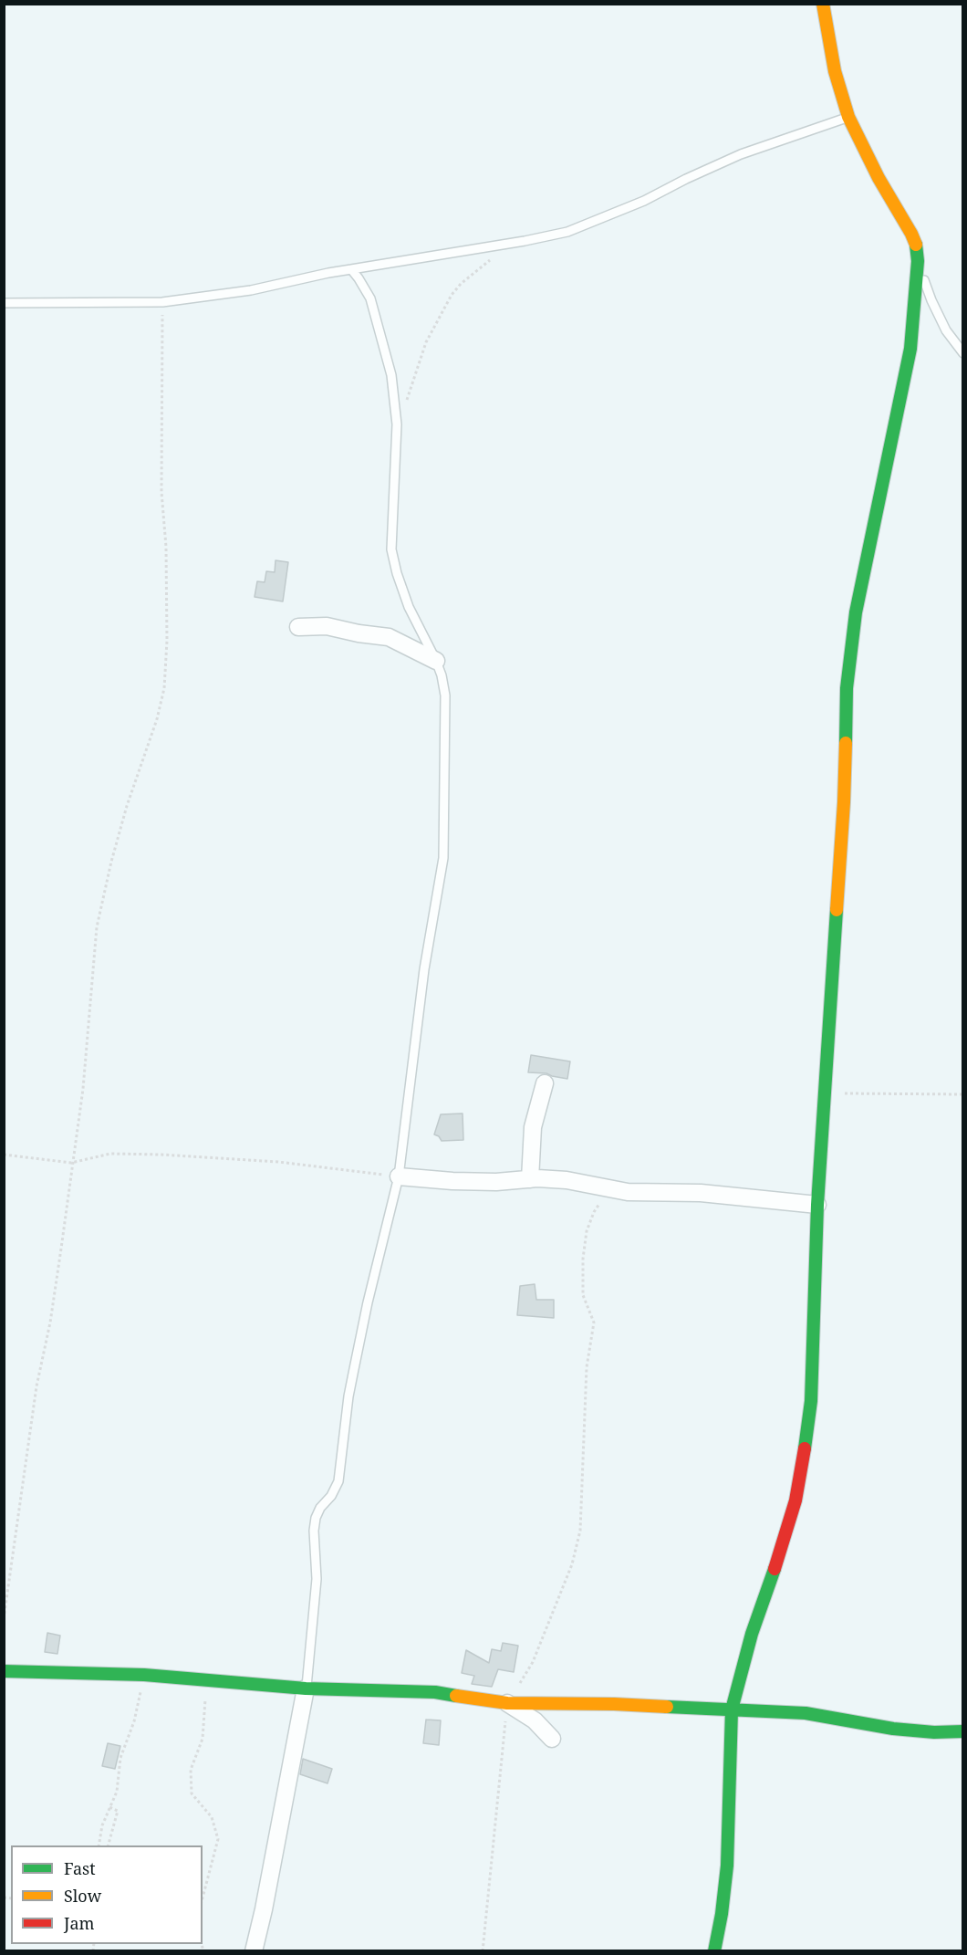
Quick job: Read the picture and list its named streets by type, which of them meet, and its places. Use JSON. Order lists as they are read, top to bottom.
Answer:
{
  "legend": ["Fast", "Slow", "Jam"]
}
